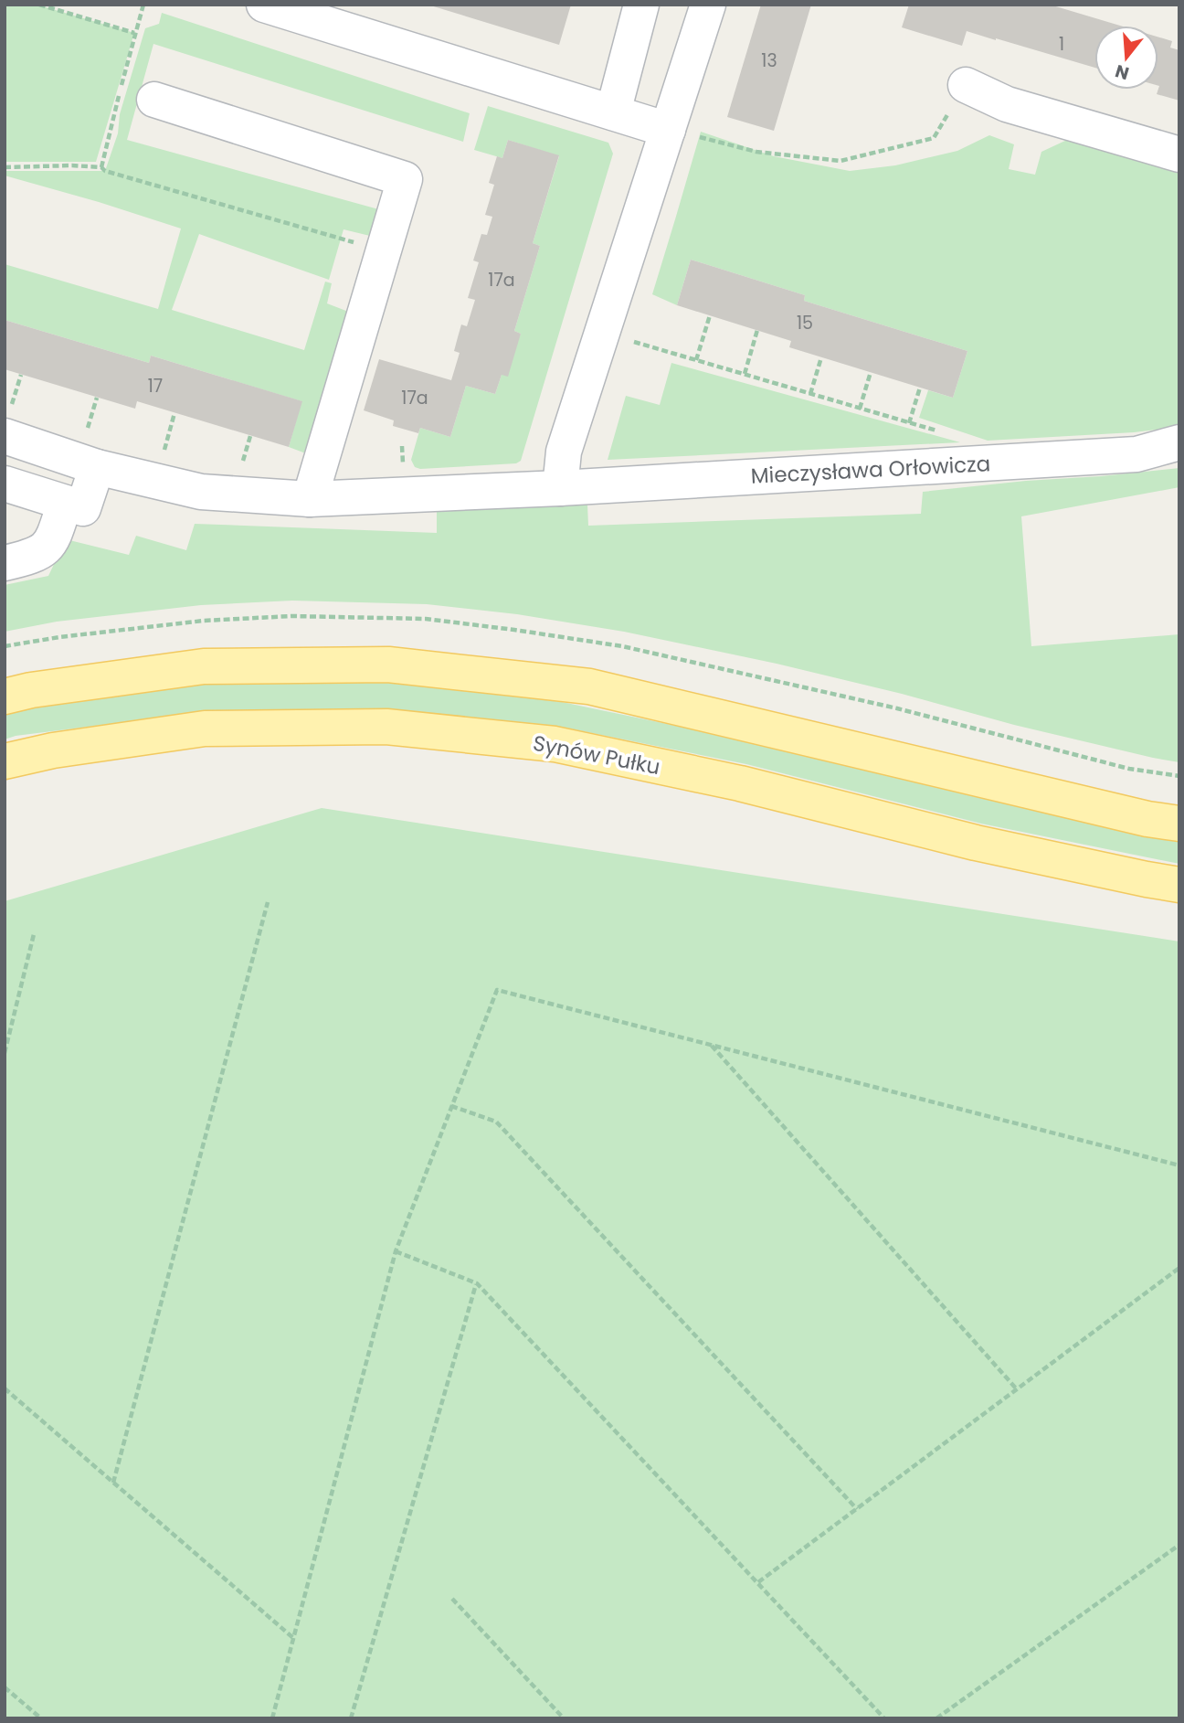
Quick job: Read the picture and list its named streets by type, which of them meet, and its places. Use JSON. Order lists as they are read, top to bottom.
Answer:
{
  "streets": {
    "main road": ["Synów Pułku"],
    "lane": ["Mieczysława Orłowicza"]
  },
  "house_numbers": [
    "1",
    "13",
    "17a",
    "15",
    "17",
    "17a"
  ],
  "north": "bottom"
}
